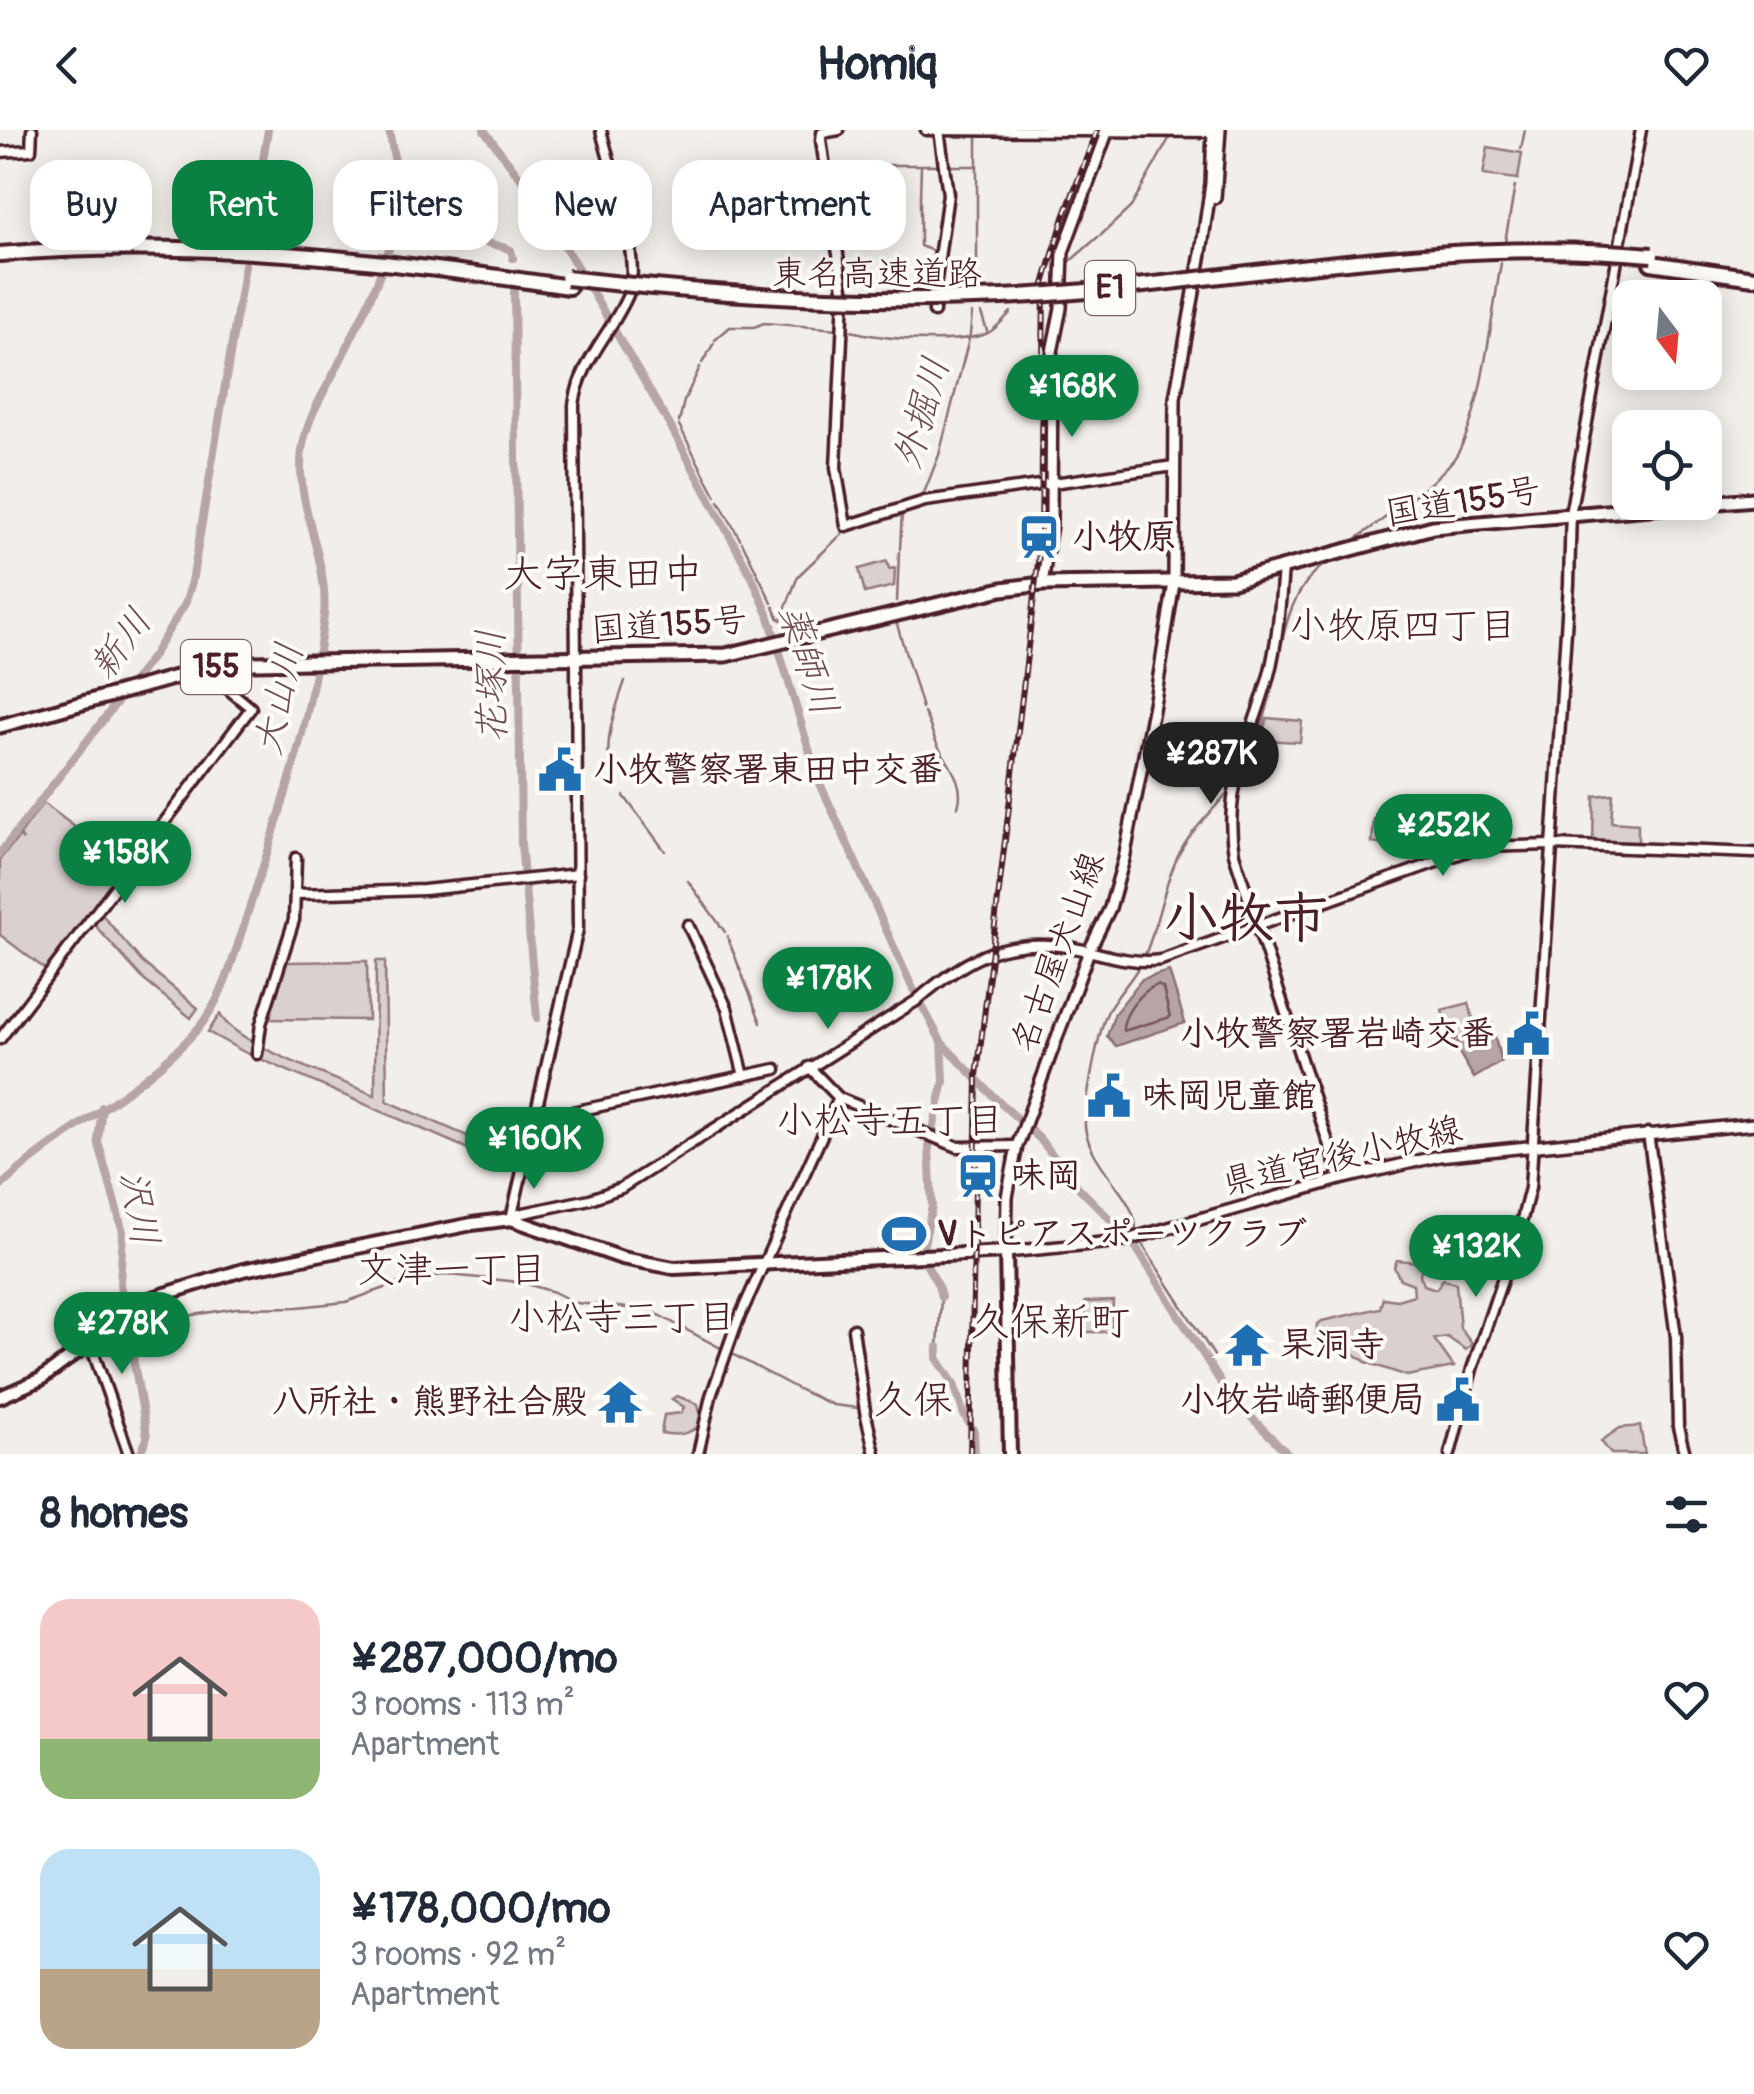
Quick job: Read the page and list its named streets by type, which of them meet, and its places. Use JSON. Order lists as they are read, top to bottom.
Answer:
{
  "streets": {
    "highway": [
      "東名高速道路",
      "E1",
      "国道155号",
      "155"
    ],
    "main road": ["名古屋犬山線", "県道宮後小牧線"]
  },
  "crossings": [
    ["国道155号", "名古屋犬山線"],
    ["名古屋犬山線", "県道宮後小牧線"]
  ],
  "districts": [
    "大字東田中",
    "小牧原四丁目",
    "小牧市",
    "小松寺五丁目",
    "文津一丁目",
    "小松寺三丁目",
    "久保新町",
    "久保"
  ],
  "water": [
    "外掘川",
    "新川",
    "薬師川",
    "花塚川",
    "大山川",
    "沢川"
  ],
  "places": {
    "station": ["小牧原", "味岡"],
    "public building": [
      "小牧警察署東田中交番",
      "小牧警察署岩崎交番",
      "味岡児童館",
      "小牧岩崎郵便局"
    ],
    "sports": ["Vトピアスポーツクラブ"],
    "temple": ["杲洞寺", "八所社・熊野社合殿"]
  },
  "north": "bottom",
  "page": {
    "header": "Homiq",
    "chip": [
      "Buy",
      "Rent",
      "Filters",
      "New",
      "Apartment"
    ],
    "price": [
      "¥168K",
      "¥287K",
      "¥252K",
      "¥158K",
      "¥178K",
      "¥160K",
      "¥132K",
      "¥278K"
    ],
    "heading": "8 homes",
    "list": [
      {
        "name": "¥287,000/mo",
        "note": "3 rooms · 113 m² · Apartment"
      },
      {
        "name": "¥178,000/mo",
        "note": "3 rooms · 92 m² · Apartment"
      }
    ]
  }
}
